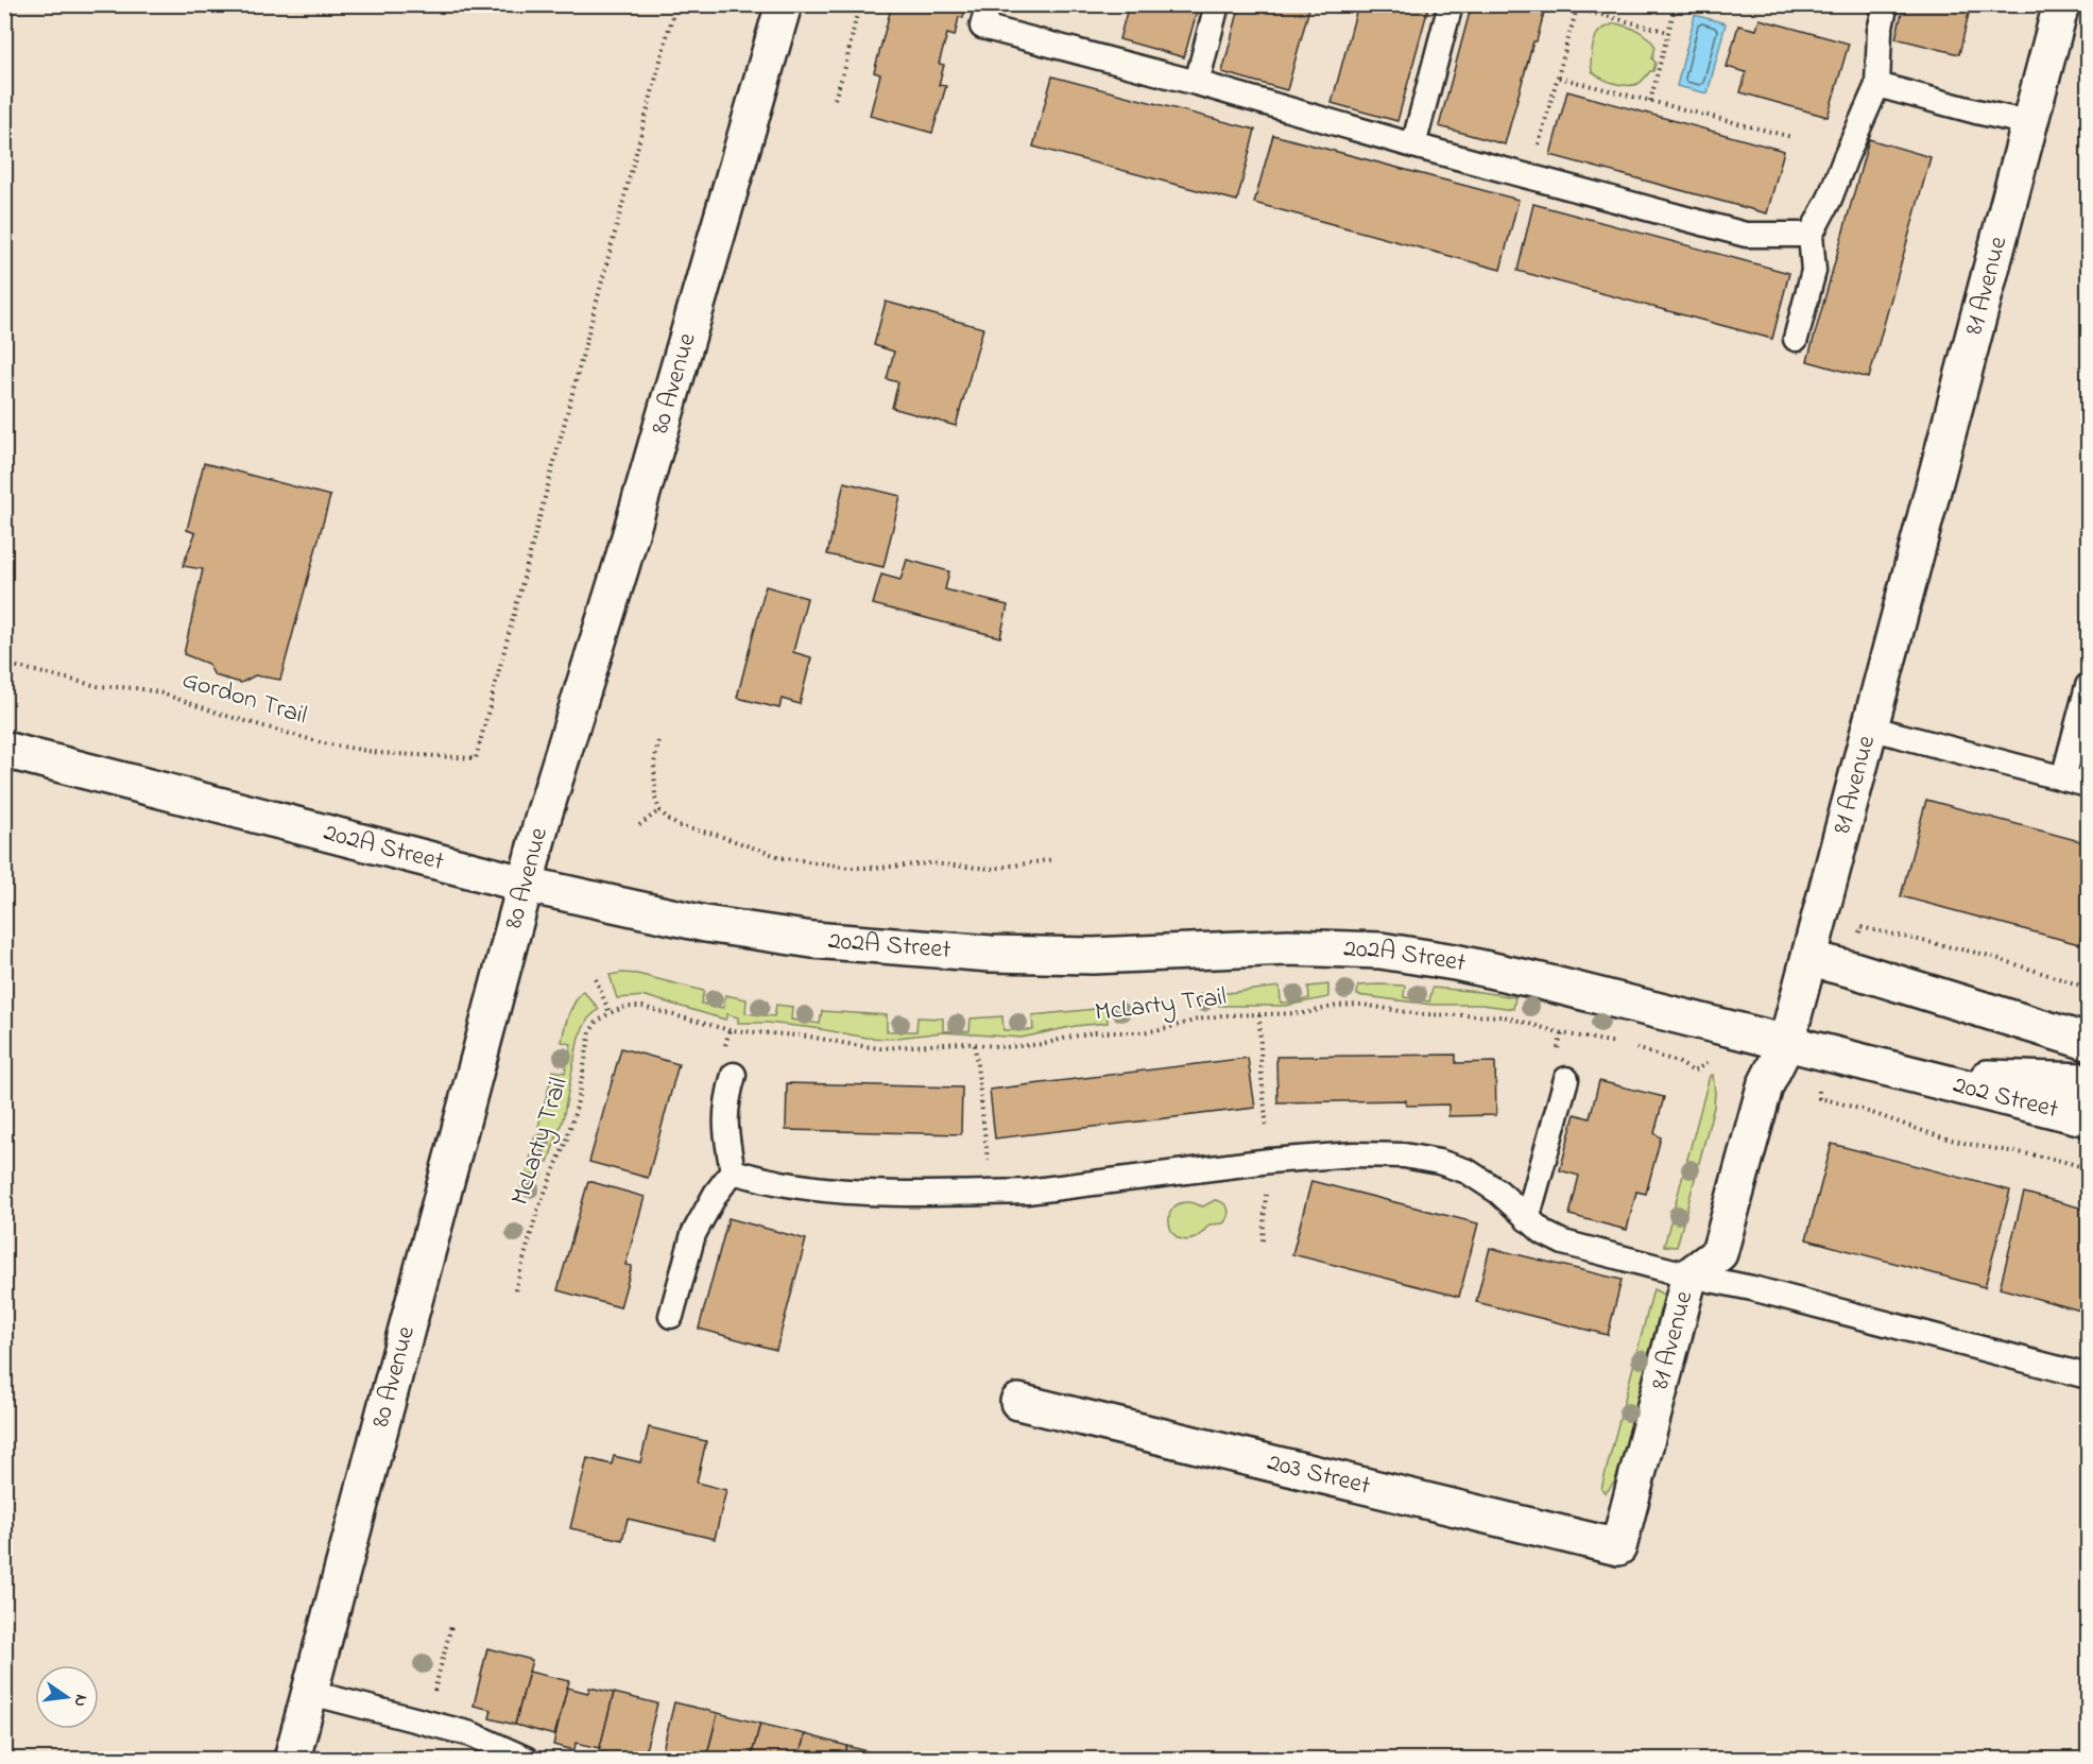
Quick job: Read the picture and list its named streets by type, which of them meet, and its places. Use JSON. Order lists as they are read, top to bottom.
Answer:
{
  "streets": {
    "main road": [
      "81 Avenue",
      "80 Avenue",
      "202A Street",
      "202 Street",
      "203 Street"
    ],
    "path": ["Gordon Trail", "McLarty Trail"]
  },
  "crossings": [
    ["81 Avenue", "202A Street"],
    ["81 Avenue", "202 Street"],
    ["81 Avenue", "203 Street"],
    ["80 Avenue", "202A Street"],
    ["202A Street", "202 Street"]
  ],
  "north": "right"
}
